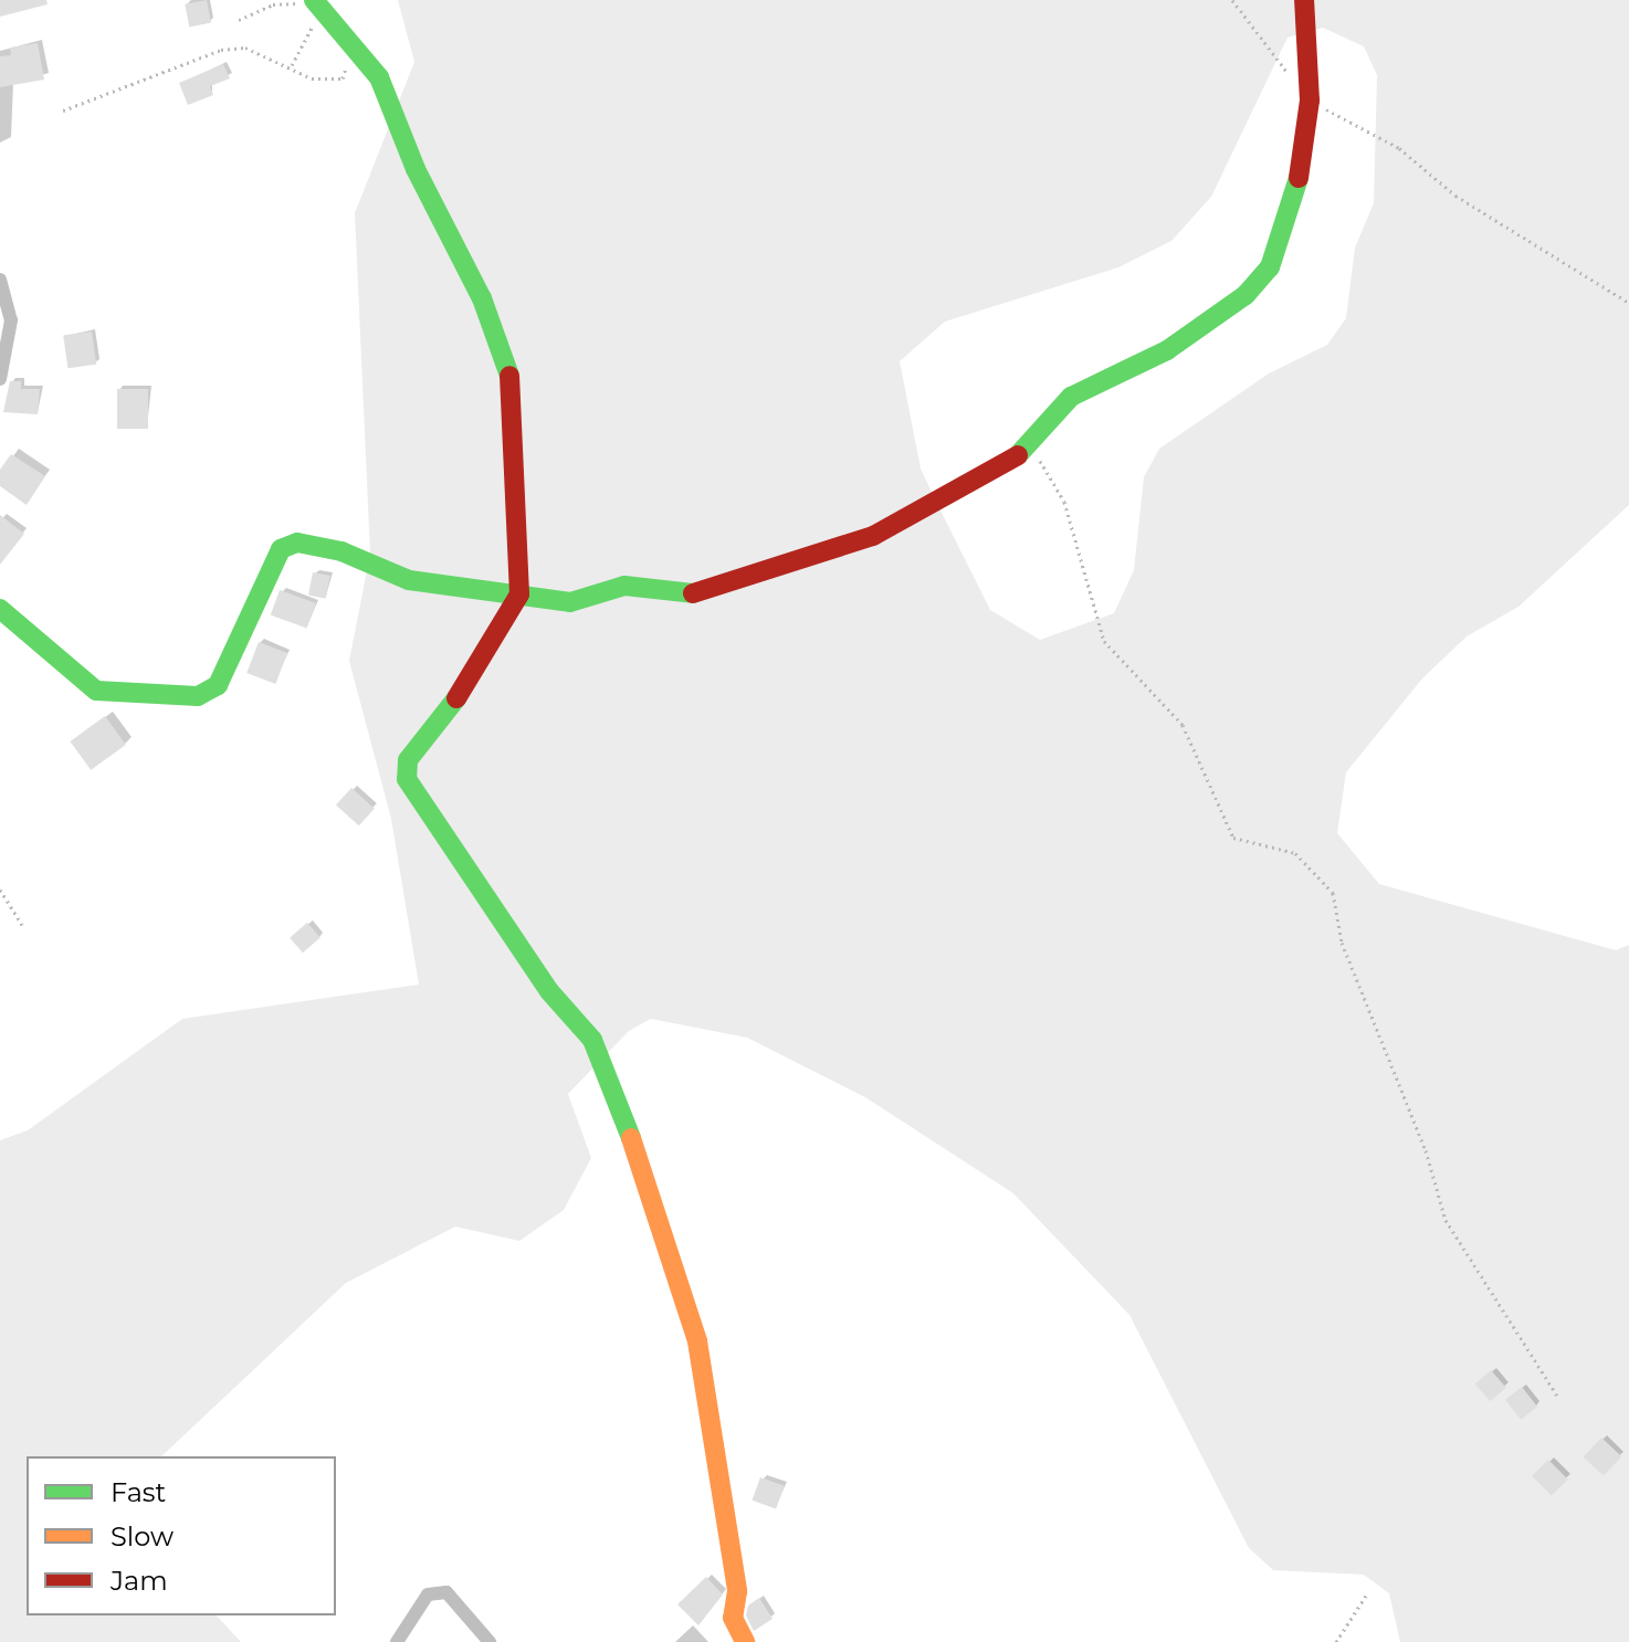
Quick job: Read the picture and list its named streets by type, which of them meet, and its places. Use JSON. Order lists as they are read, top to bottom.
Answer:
{
  "legend": ["Fast", "Slow", "Jam"]
}
